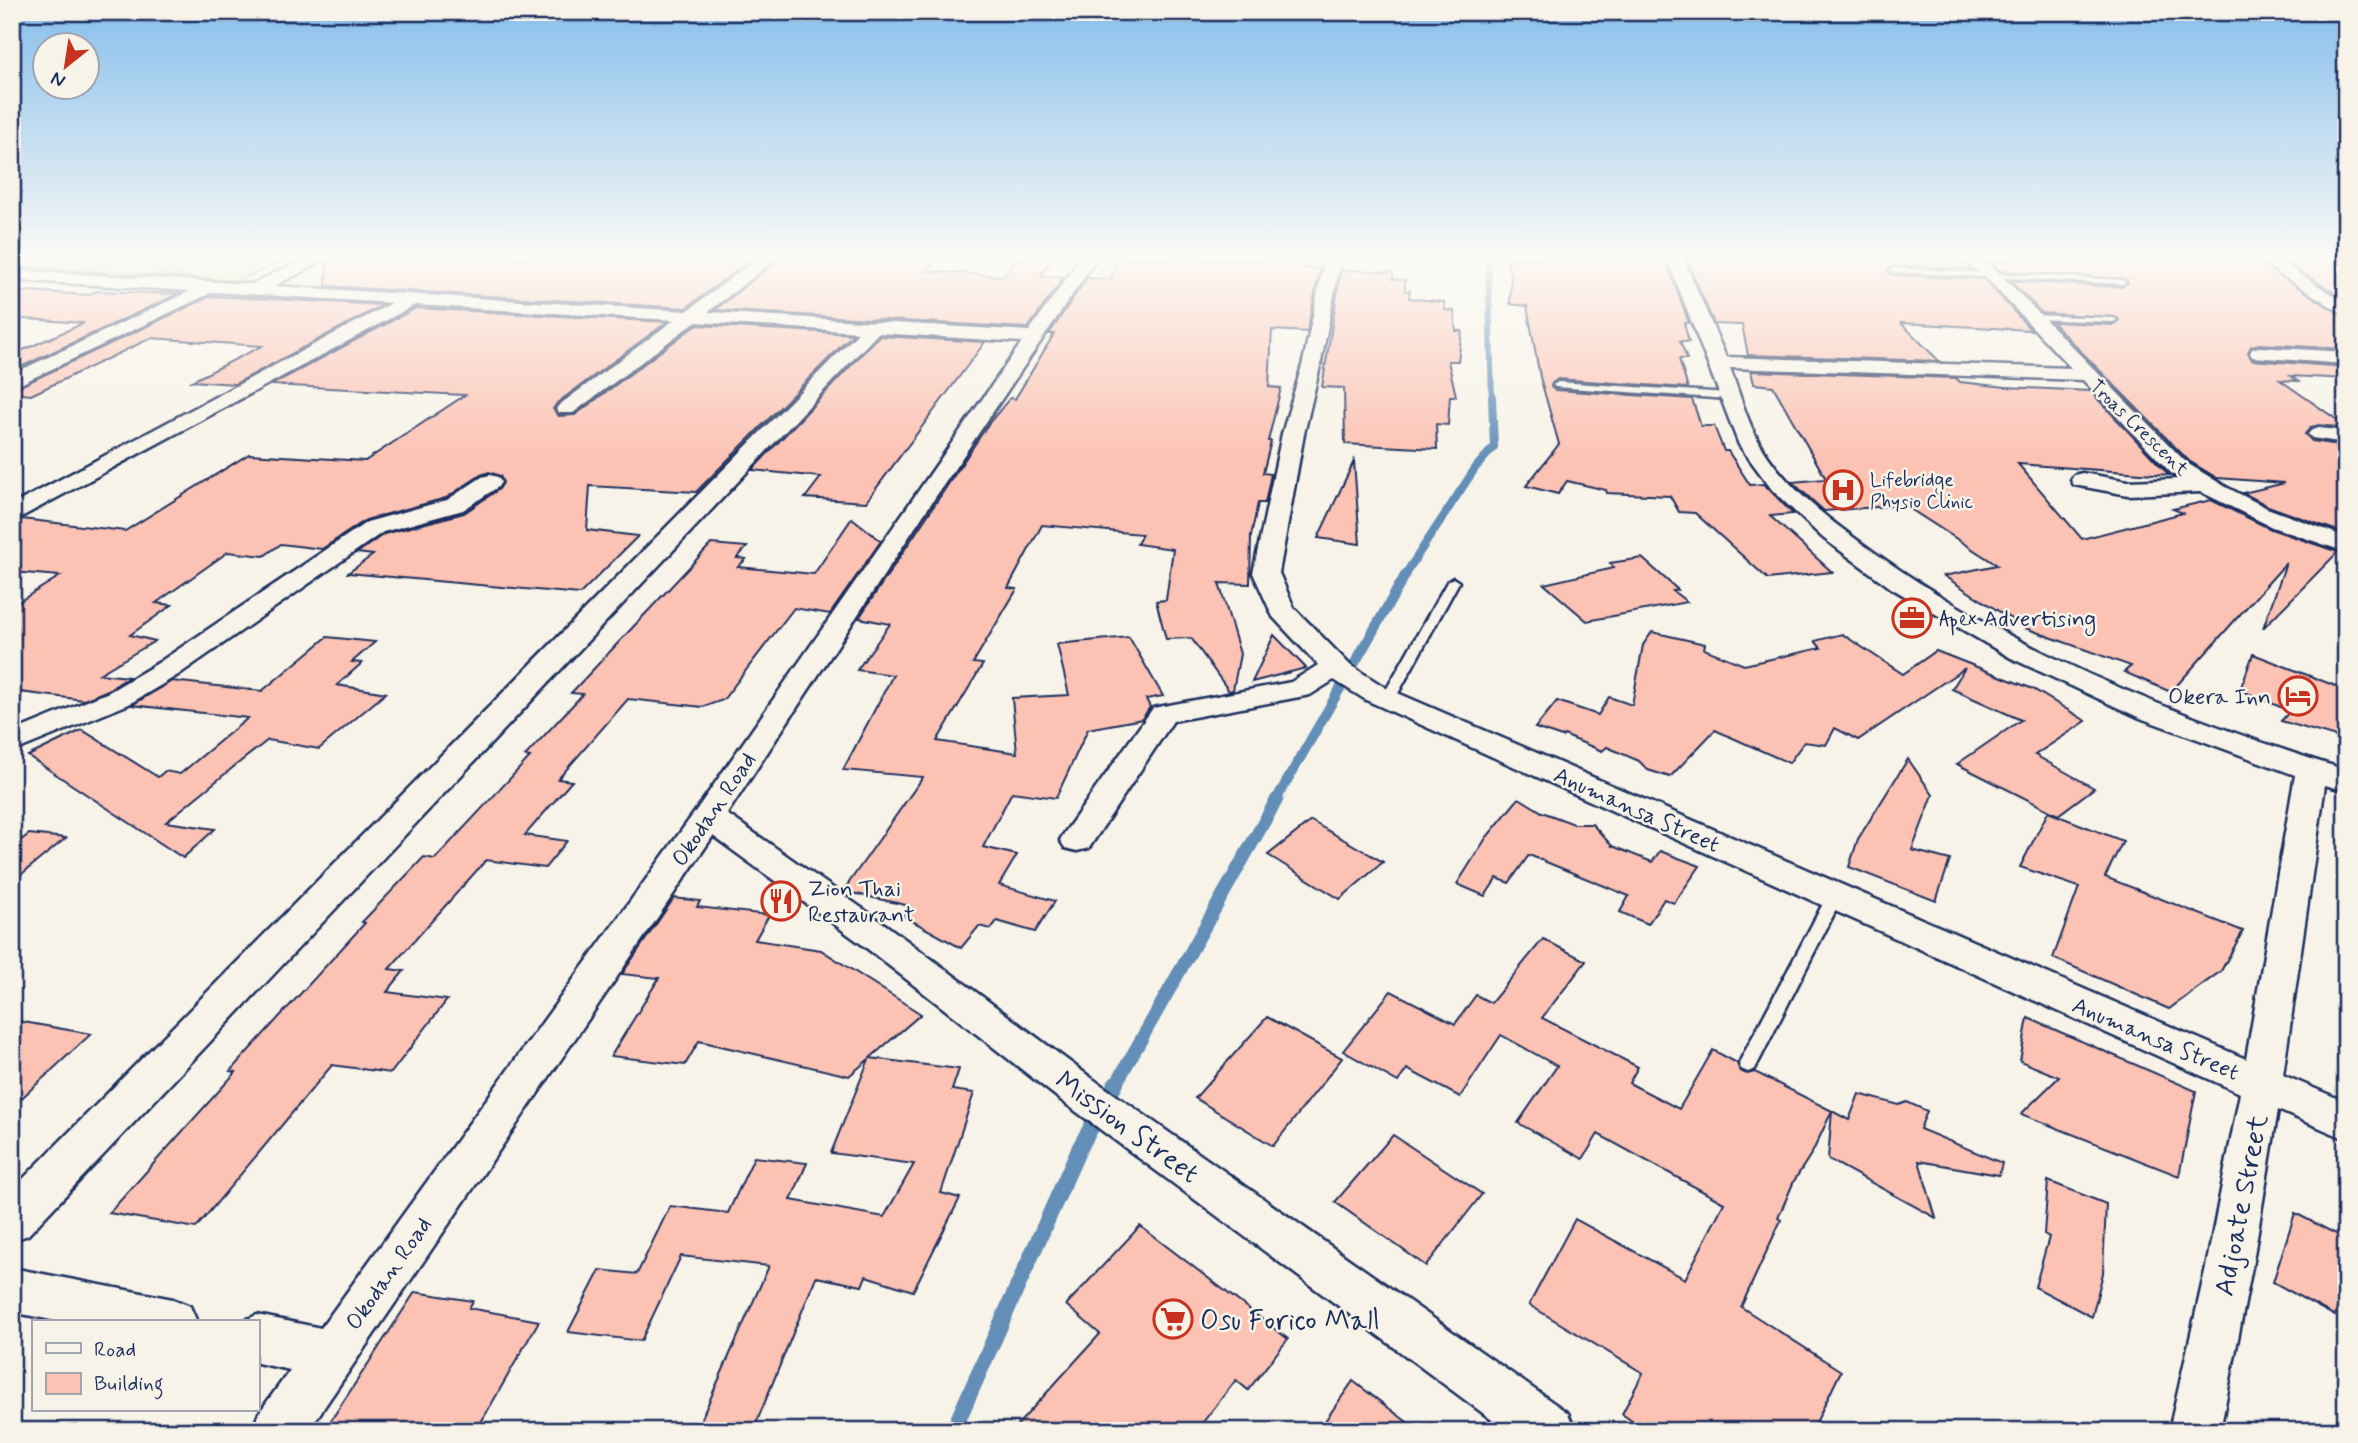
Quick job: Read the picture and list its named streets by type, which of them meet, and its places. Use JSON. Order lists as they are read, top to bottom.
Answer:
{
  "streets": {
    "street": [
      "Troas Crescent",
      "Okodan Road",
      "Anumansa Street",
      "Mission Street",
      "Adjoate Street"
    ]
  },
  "crossings": [
    ["Okodan Road", "Mission Street"],
    ["Anumansa Street", "Adjoate Street"]
  ],
  "places": {
    "hospital": ["Lifebridge Physio Clinic"],
    "office": ["Apex Advertising"],
    "hotel": ["Okera Inn"],
    "restaurant": ["Zion Thai Restaurant"],
    "supermarket": ["Osu Forico Mall"]
  },
  "legend": ["Road", "Building"],
  "north": "bottom left"
}
